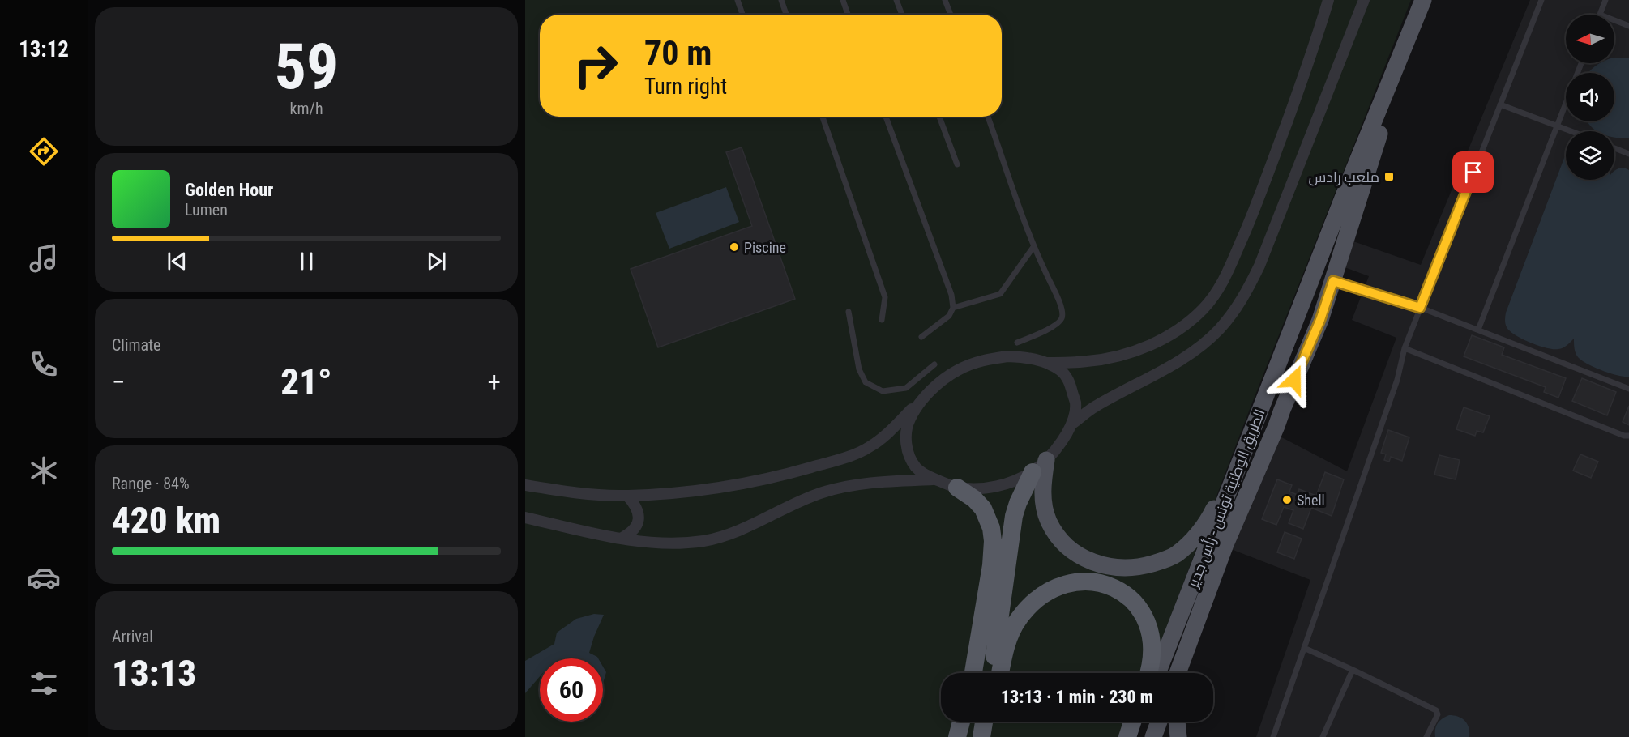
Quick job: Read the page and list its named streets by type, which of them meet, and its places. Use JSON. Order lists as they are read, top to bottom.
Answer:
{
  "streets": {
    "main road": ["الطريق الوطنية تونس - رأس جدير"]
  },
  "places": {
    "transit": ["ملعب رادس"],
    "other": ["Piscine", "Shell"]
  },
  "north": "left",
  "page": {
    "tabs": "13:12",
    "tile": [
      ["59", "km/h"],
      "Climate",
      ["Range · 84%", "420 km"],
      ["Arrival", "13:13"]
    ],
    "turn": ["70 m", "Turn right"],
    "song": ["Golden Hour", "Lumen"],
    "heat": ["−", "21°", "+"],
    "limit": "60",
    "trip": "13:13 · 1 min · 230 m"
  }
}
